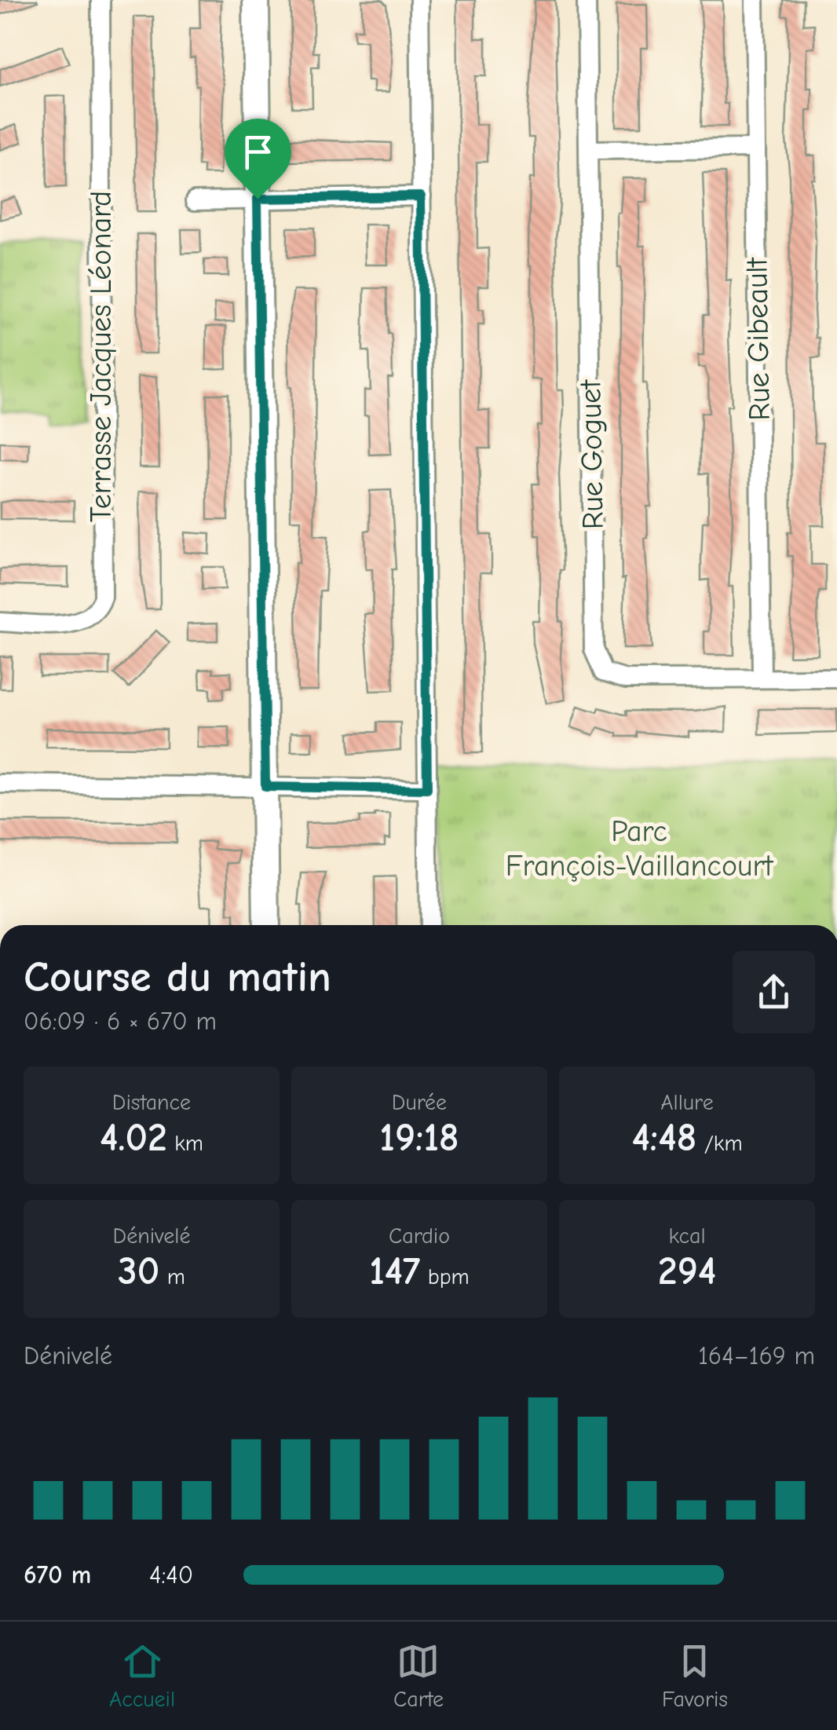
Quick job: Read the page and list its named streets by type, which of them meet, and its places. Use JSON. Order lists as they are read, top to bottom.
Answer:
{
  "streets": {
    "street": ["Rue Gibeault", "Terrasse Jacques Léonard", "Rue Goguet"]
  },
  "crossings": [
    ["Rue Gibeault", "Rue Goguet"]
  ],
  "parks": ["Parc François-Vaillancourt"],
  "page": {
    "heading": ["Course du matin", "06:09 · 6 × 670 m"],
    "stats": [
      ["Distance", "4.02 km"],
      ["Durée", "19:18"],
      ["Allure", "4:48 /km"],
      ["Dénivelé", "30 m"],
      ["Cardio", "147 bpm"],
      ["kcal", "294"]
    ],
    "chart": ["Dénivelé", "164–169 m"],
    "list": [
      {
        "name": "670 m",
        "note": "4:40"
      }
    ],
    "tabs": ["Accueil", "Carte", "Favoris"]
  }
}
